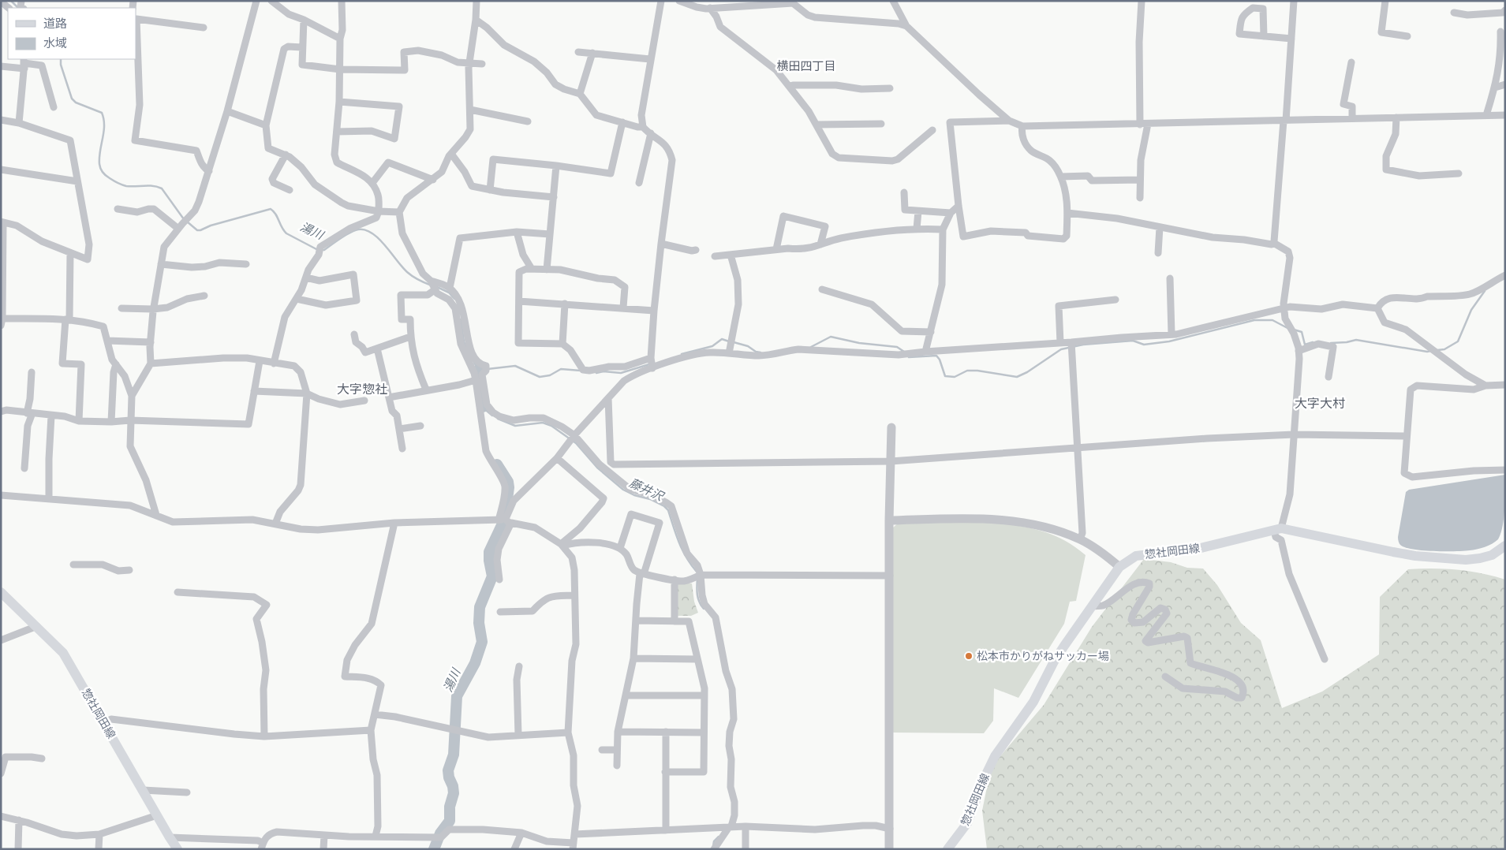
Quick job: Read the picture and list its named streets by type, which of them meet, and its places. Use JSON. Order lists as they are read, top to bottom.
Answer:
{
  "streets": {
    "main road": ["惣社岡田線"]
  },
  "districts": ["横田四丁目", "大字惣社", "大字大村"],
  "water": ["湯川", "藤井沢"],
  "places": ["松本市かりがねサッカー場"],
  "legend": ["道路", "水域"]
}
